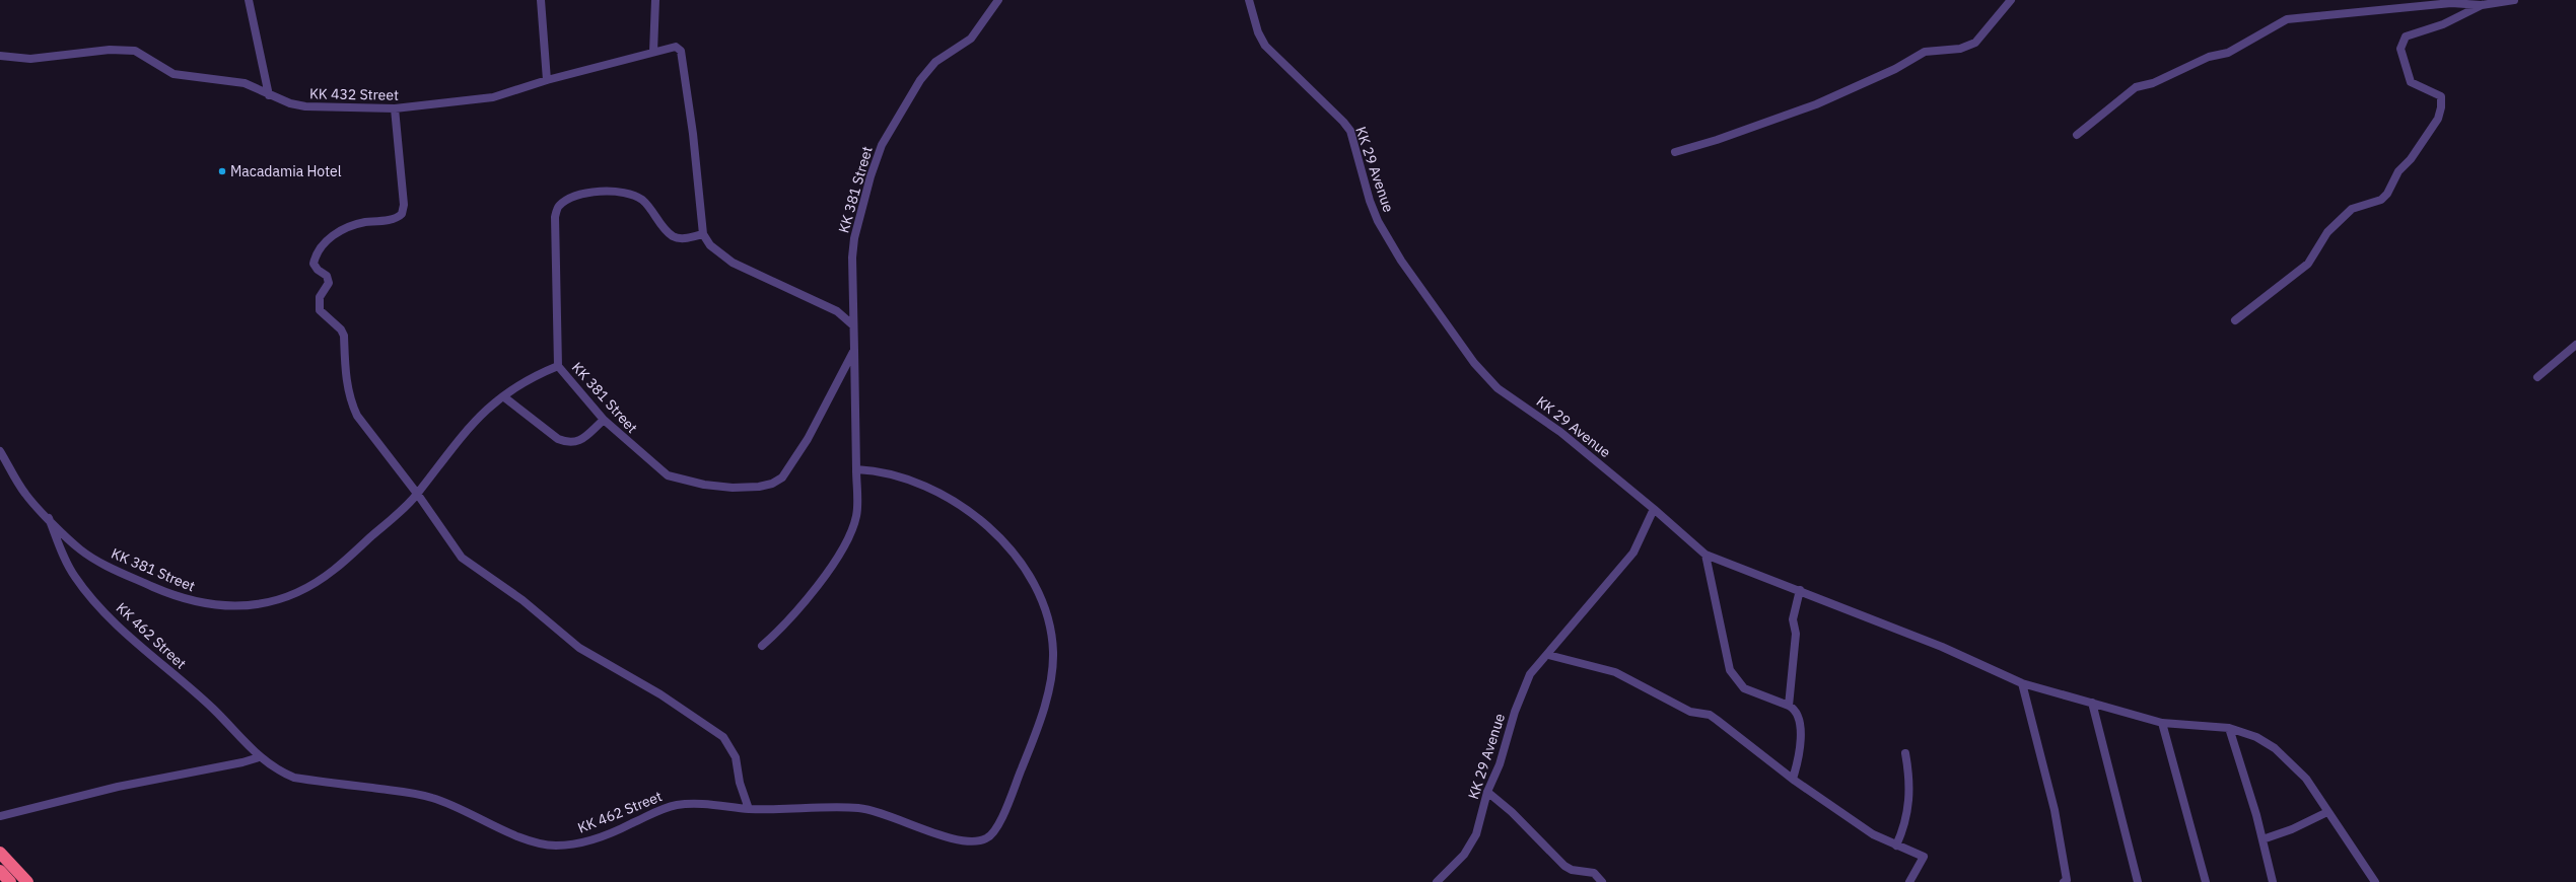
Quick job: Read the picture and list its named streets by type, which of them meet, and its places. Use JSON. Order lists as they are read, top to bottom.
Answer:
{
  "streets": {
    "street": [
      "KK 432 Street",
      "KK 29 Avenue",
      "KK 381 Street",
      "KK 462 Street"
    ]
  },
  "crossings": [
    ["KK 381 Street", "KK 462 Street"]
  ],
  "places": ["Macadamia Hotel"]
}
